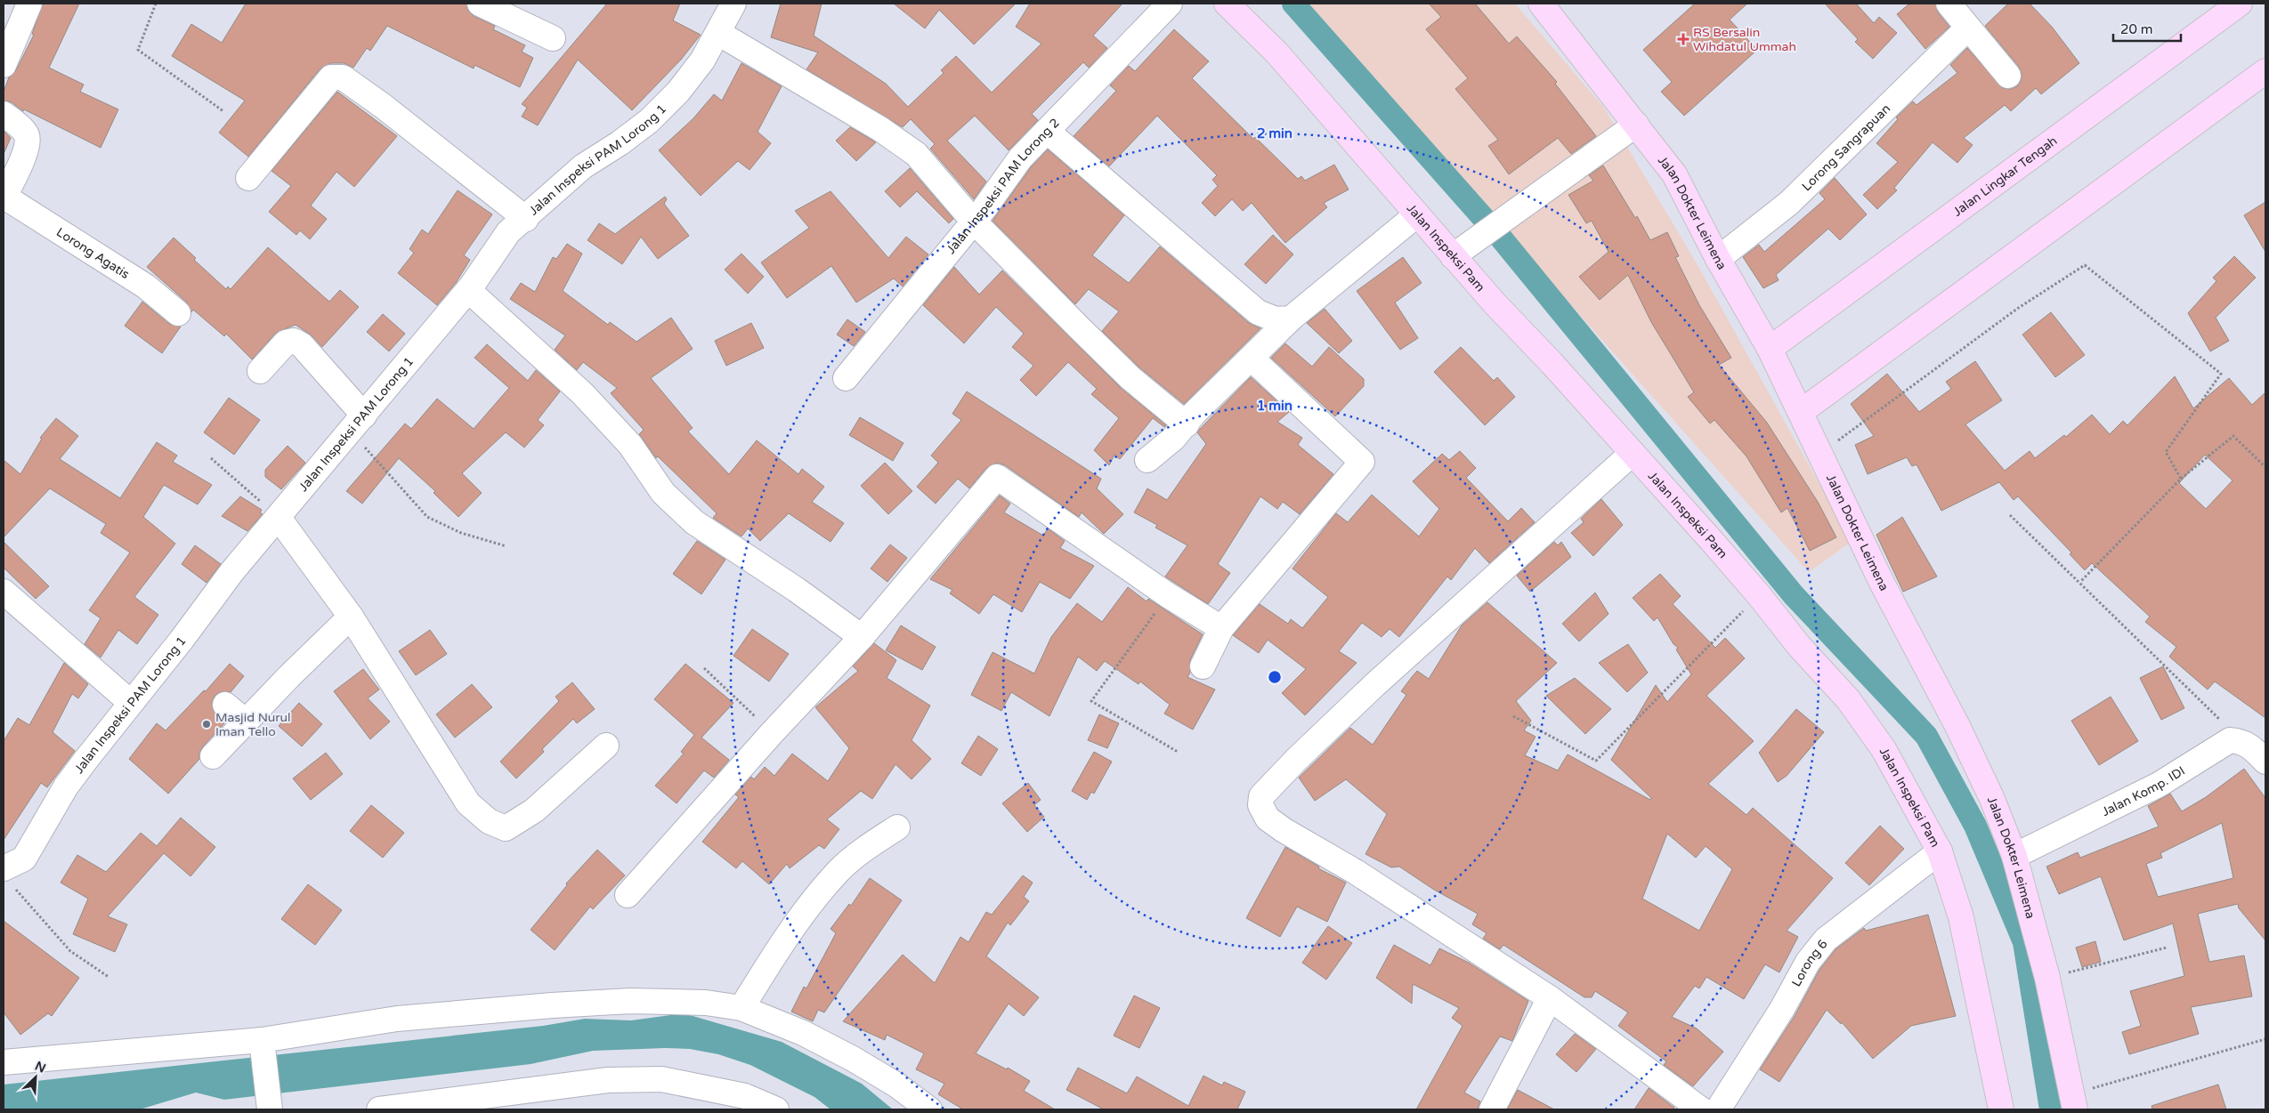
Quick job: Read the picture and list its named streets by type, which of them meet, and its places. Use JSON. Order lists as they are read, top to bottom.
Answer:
{
  "streets": {
    "main road": ["Jalan Lingkar Tengah", "Jalan Dokter Leimena", "Jalan Inspeksi Pam"],
    "street": [
      "Lorong Sangrapuan",
      "Jalan Inspeksi PAM Lorong 1",
      "Jalan Inspeksi PAM Lorong 2",
      "Lorong Agatis",
      "Jalan Komp. IDI",
      "Lorong 6"
    ]
  },
  "crossings": [
    ["Lorong Sangrapuan", "Jalan Dokter Leimena"],
    ["Jalan Lingkar Tengah", "Jalan Dokter Leimena"],
    ["Jalan Dokter Leimena", "Jalan Komp. IDI"],
    ["Jalan Inspeksi Pam", "Lorong 6"]
  ],
  "places": {
    "health": ["RS Bersalin Wihdatul Ummah"],
    "other": ["Masjid Nurul Iman Tello"]
  },
  "scale_bar": "20 m",
  "north": "top right",
  "rings": ["2 min", "1 min"]
}
